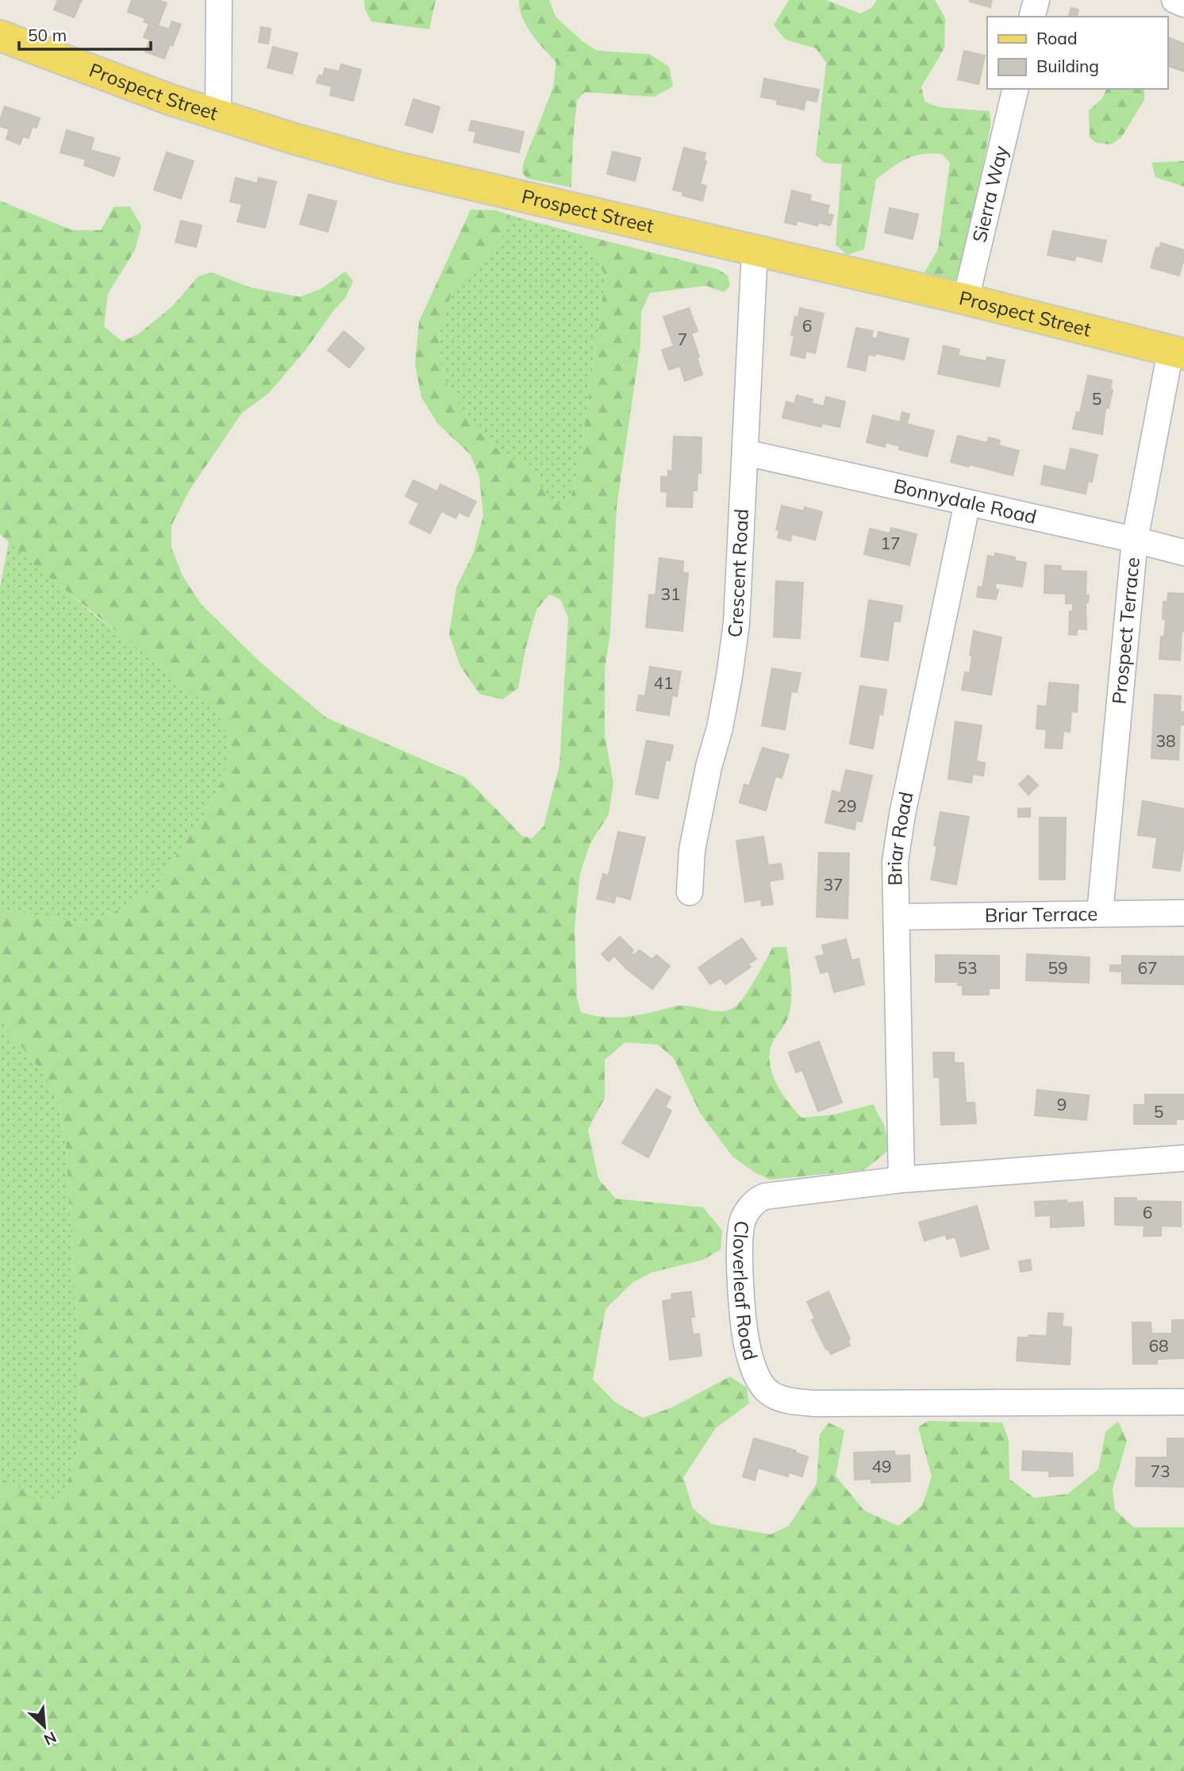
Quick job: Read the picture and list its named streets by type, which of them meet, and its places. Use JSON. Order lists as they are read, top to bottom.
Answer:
{
  "streets": {
    "main road": ["Prospect Street"],
    "street": [
      "Sierra Way",
      "Bonnydale Road",
      "Crescent Road",
      "Prospect Terrace",
      "Briar Road",
      "Briar Terrace",
      "Cloverleaf Road"
    ]
  },
  "crossings": [
    ["Prospect Street", "Sierra Way"],
    ["Prospect Street", "Crescent Road"],
    ["Prospect Street", "Prospect Terrace"],
    ["Bonnydale Road", "Crescent Road"],
    ["Bonnydale Road", "Prospect Terrace"],
    ["Bonnydale Road", "Briar Road"],
    ["Prospect Terrace", "Briar Terrace"],
    ["Briar Road", "Briar Terrace"],
    ["Briar Road", "Cloverleaf Road"]
  ],
  "house_numbers": [
    "6",
    "7",
    "5",
    "17",
    "31",
    "41",
    "38",
    "29",
    "37",
    "53",
    "59",
    "67",
    "9",
    "5",
    "6",
    "68",
    "49",
    "73"
  ],
  "legend": ["Road", "Building"],
  "scale_bar": "50 m",
  "north": "bottom right"
}
